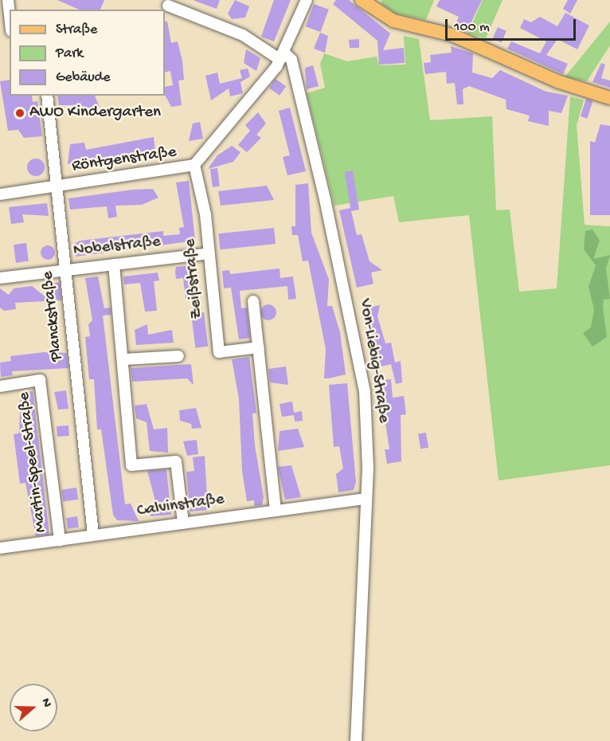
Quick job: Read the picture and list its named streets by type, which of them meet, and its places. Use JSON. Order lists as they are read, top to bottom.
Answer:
{
  "streets": {
    "street": [
      "Röntgenstraße",
      "Nobelstraße",
      "Zeißstraße",
      "Planckstraße",
      "Von-Liebig-Straße",
      "Martin-Speel-Straße",
      "Calvinstraße"
    ]
  },
  "crossings": [
    ["Röntgenstraße", "Zeißstraße"],
    ["Röntgenstraße", "Planckstraße"],
    ["Röntgenstraße", "Von-Liebig-Straße"],
    ["Nobelstraße", "Zeißstraße"],
    ["Nobelstraße", "Planckstraße"],
    ["Planckstraße", "Calvinstraße"],
    ["Von-Liebig-Straße", "Calvinstraße"],
    ["Martin-Speel-Straße", "Calvinstraße"]
  ],
  "places": ["AWO Kindergarten"],
  "legend": ["Straße", "Park", "Gebäude"],
  "scale_bar": "100 m",
  "north": "right"
}
